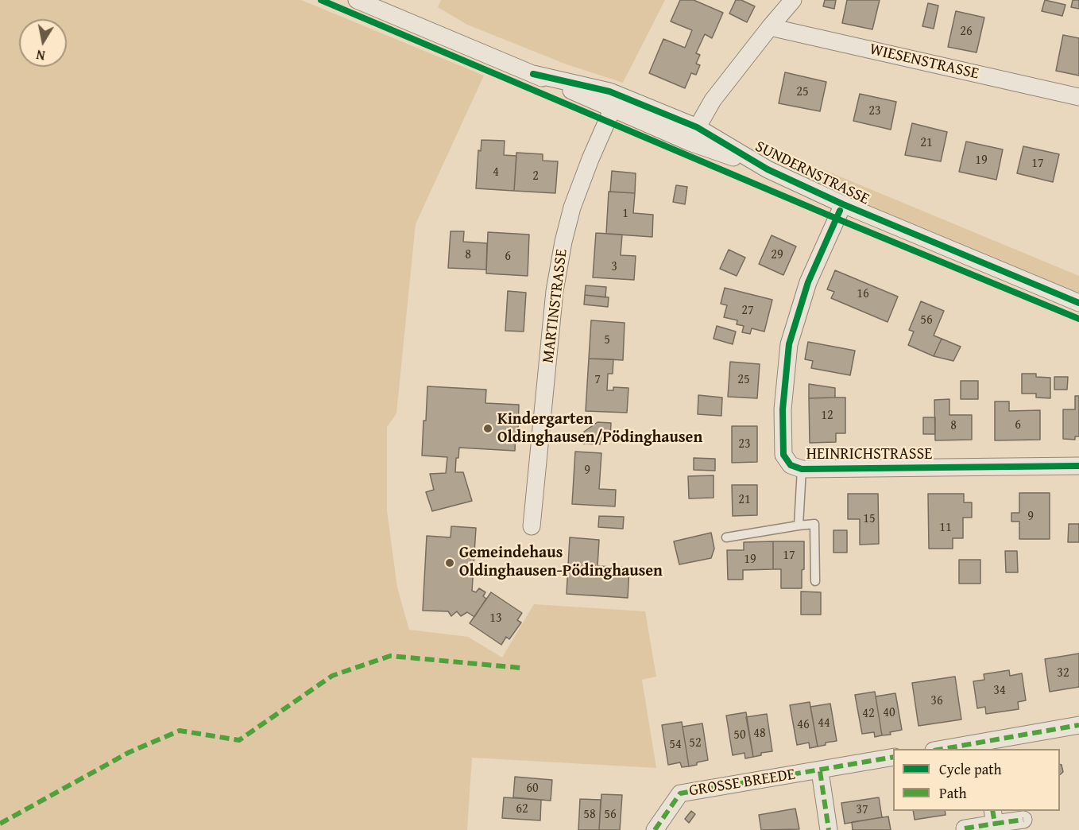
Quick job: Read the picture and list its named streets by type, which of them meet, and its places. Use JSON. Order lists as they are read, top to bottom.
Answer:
{
  "streets": {
    "street": [
      "WIESENSTRASSE",
      "SUNDERNSTRASSE",
      "MARTINSTRASSE",
      "HEINRICHSTRASSE",
      "GROSSE BREEDE"
    ]
  },
  "crossings": [
    ["SUNDERNSTRASSE", "MARTINSTRASSE"],
    ["SUNDERNSTRASSE", "HEINRICHSTRASSE"]
  ],
  "places": ["Kindergarten Oldinghausen/Pödinghausen", "Gemeindehaus Oldinghausen-Pödinghausen"],
  "house_numbers": [
    "26",
    "25",
    "23",
    "21",
    "19",
    "17",
    "4",
    "2",
    "1",
    "8",
    "29",
    "6",
    "3",
    "16",
    "27",
    "56",
    "5",
    "7",
    "25",
    "12",
    "6",
    "8",
    "23",
    "9",
    "21",
    "9",
    "15",
    "11",
    "17",
    "19",
    "13",
    "32",
    "34",
    "36",
    "40",
    "42",
    "44",
    "46",
    "48",
    "50",
    "52",
    "54",
    "60",
    "62",
    "37",
    "58",
    "56"
  ],
  "legend": ["Cycle path", "Path"],
  "north": "bottom"
}
